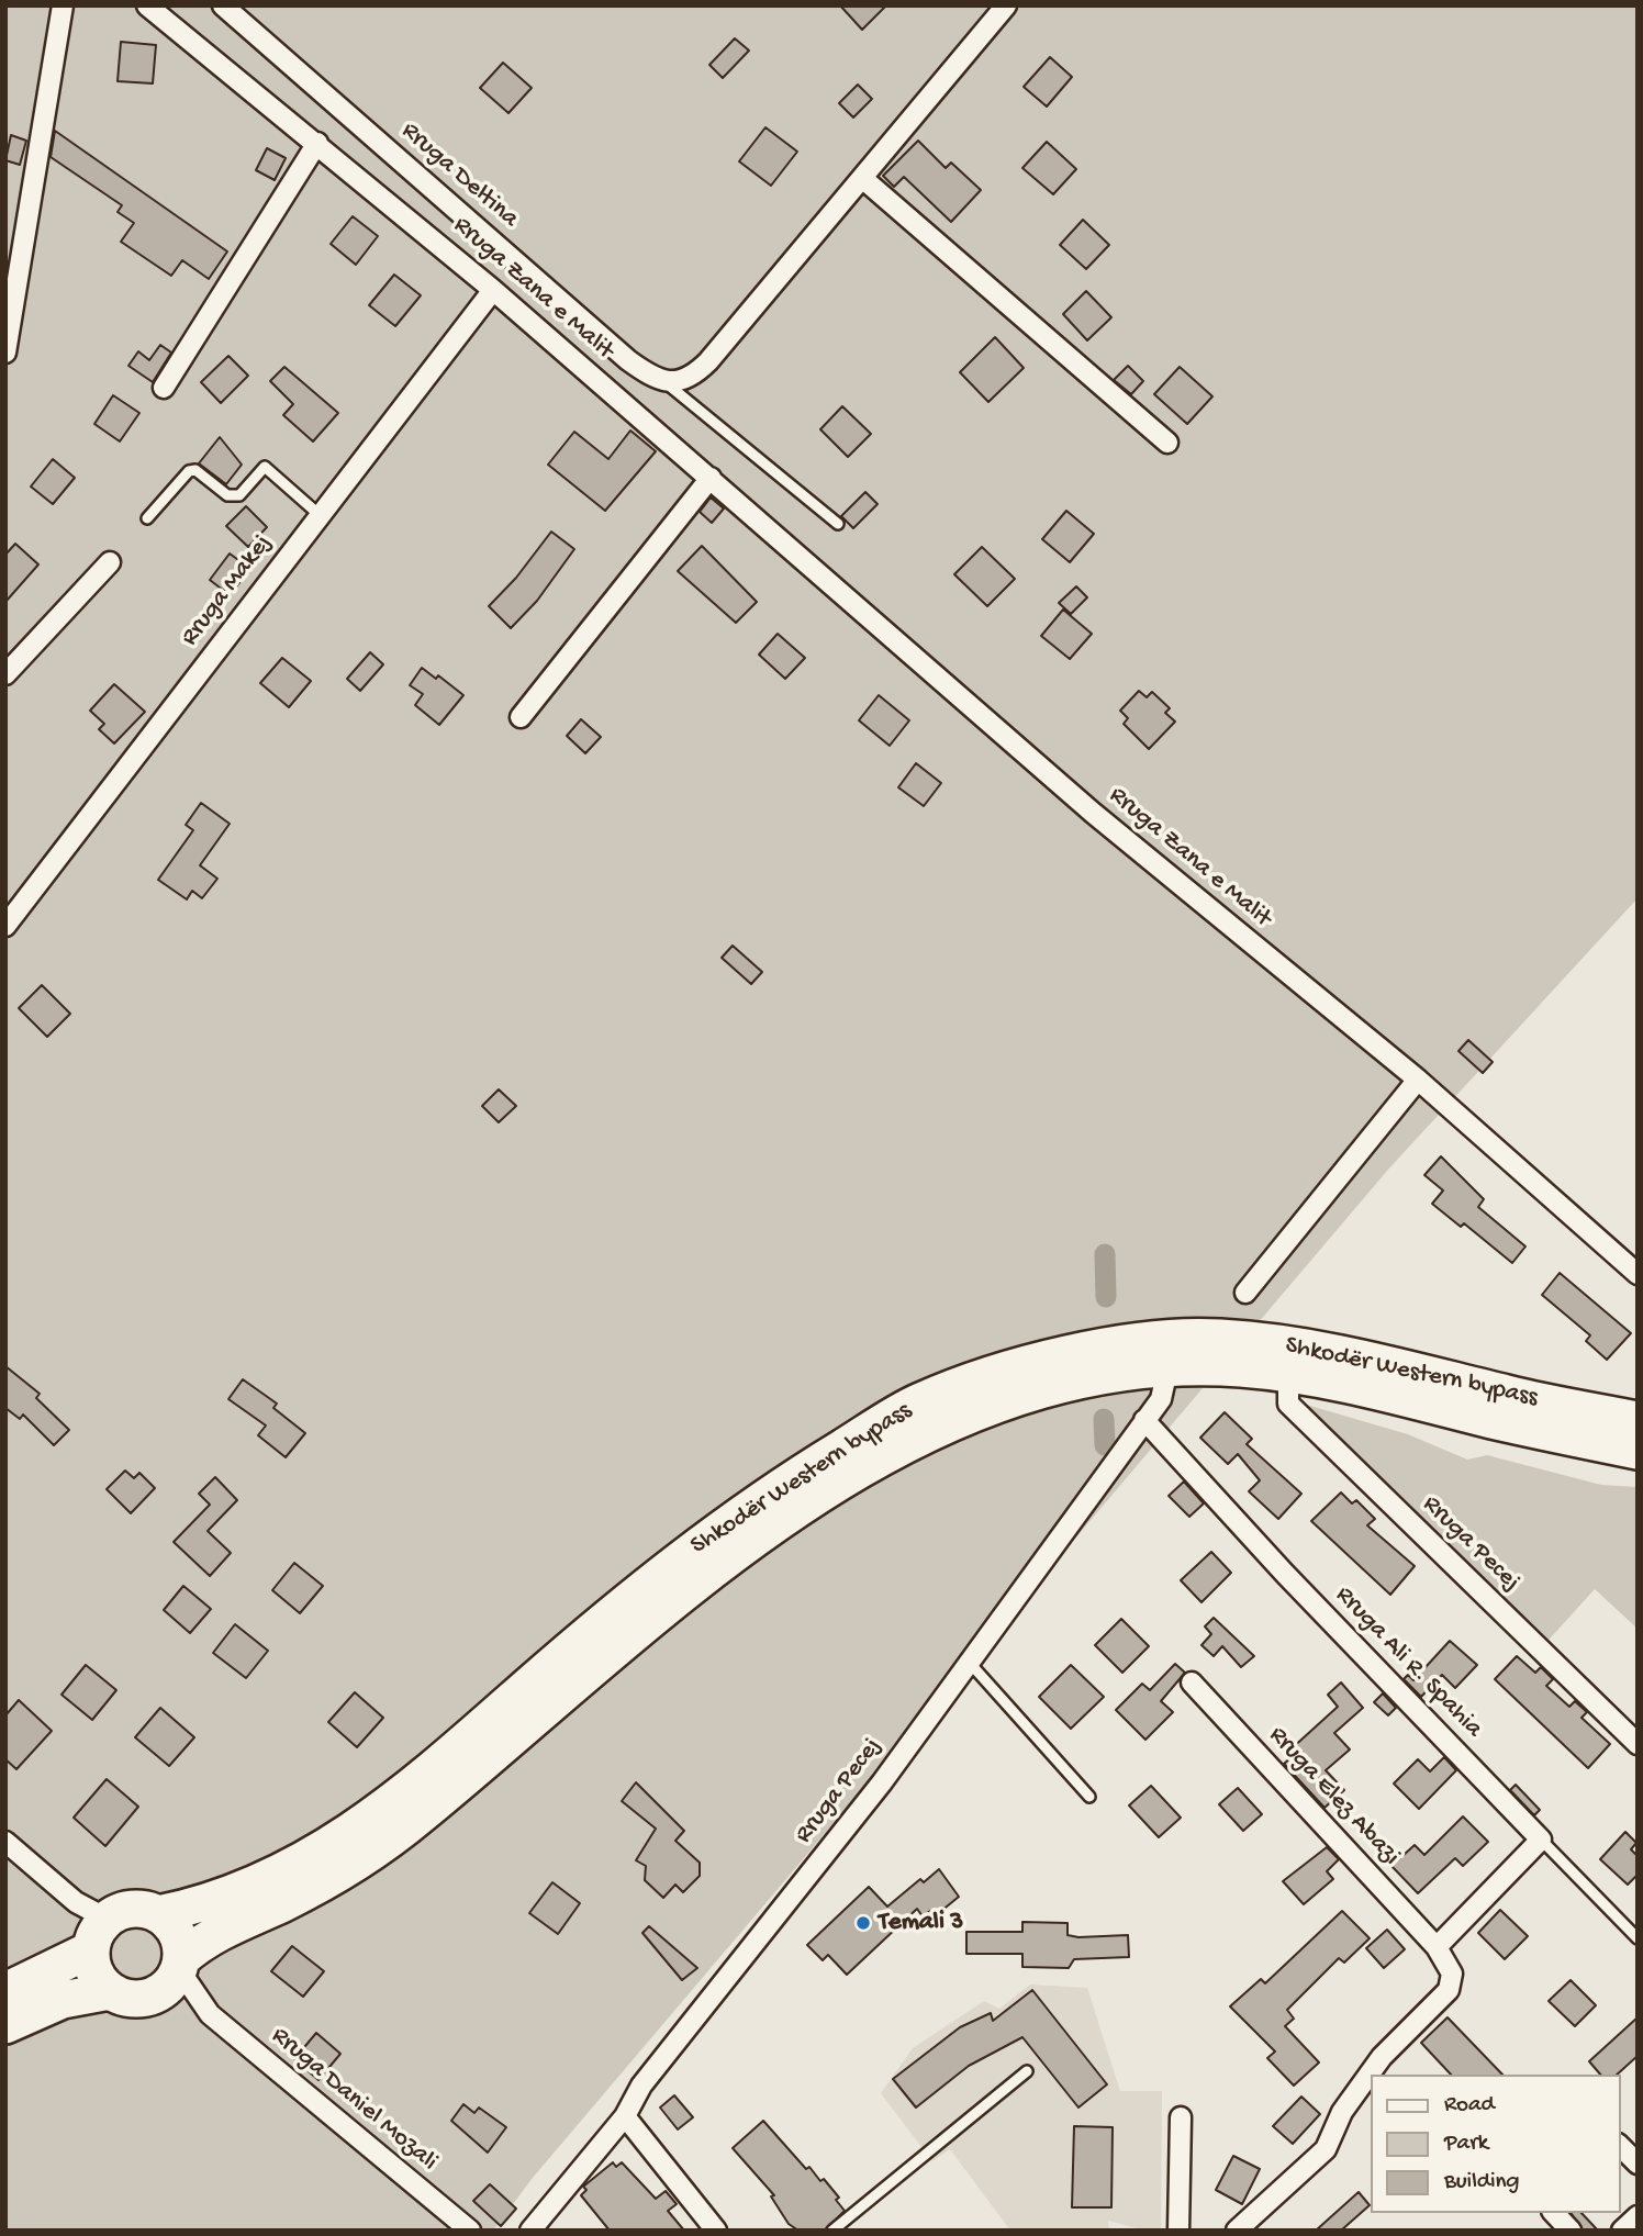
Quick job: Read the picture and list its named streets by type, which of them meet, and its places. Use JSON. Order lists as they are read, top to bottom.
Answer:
{
  "streets": {
    "highway": ["Shkodër Western bypass"],
    "street": [
      "Rruga Deltina",
      "Rruga Zana e Malit",
      "Rruga Makej",
      "Rruga Pecej",
      "Rruga Ali R. Spahia",
      "Rruga Elez Abazi",
      "Rruga Daniel Mozali"
    ]
  },
  "crossings": [
    ["Rruga Zana e Malit", "Rruga Makej"],
    ["Shkodër Western bypass", "Rruga Pecej"],
    ["Shkodër Western bypass", "Rruga Daniel Mozali"],
    ["Rruga Pecej", "Rruga Ali R. Spahia"]
  ],
  "places": ["Temali 3"],
  "legend": ["Road", "Park", "Building"]
}
